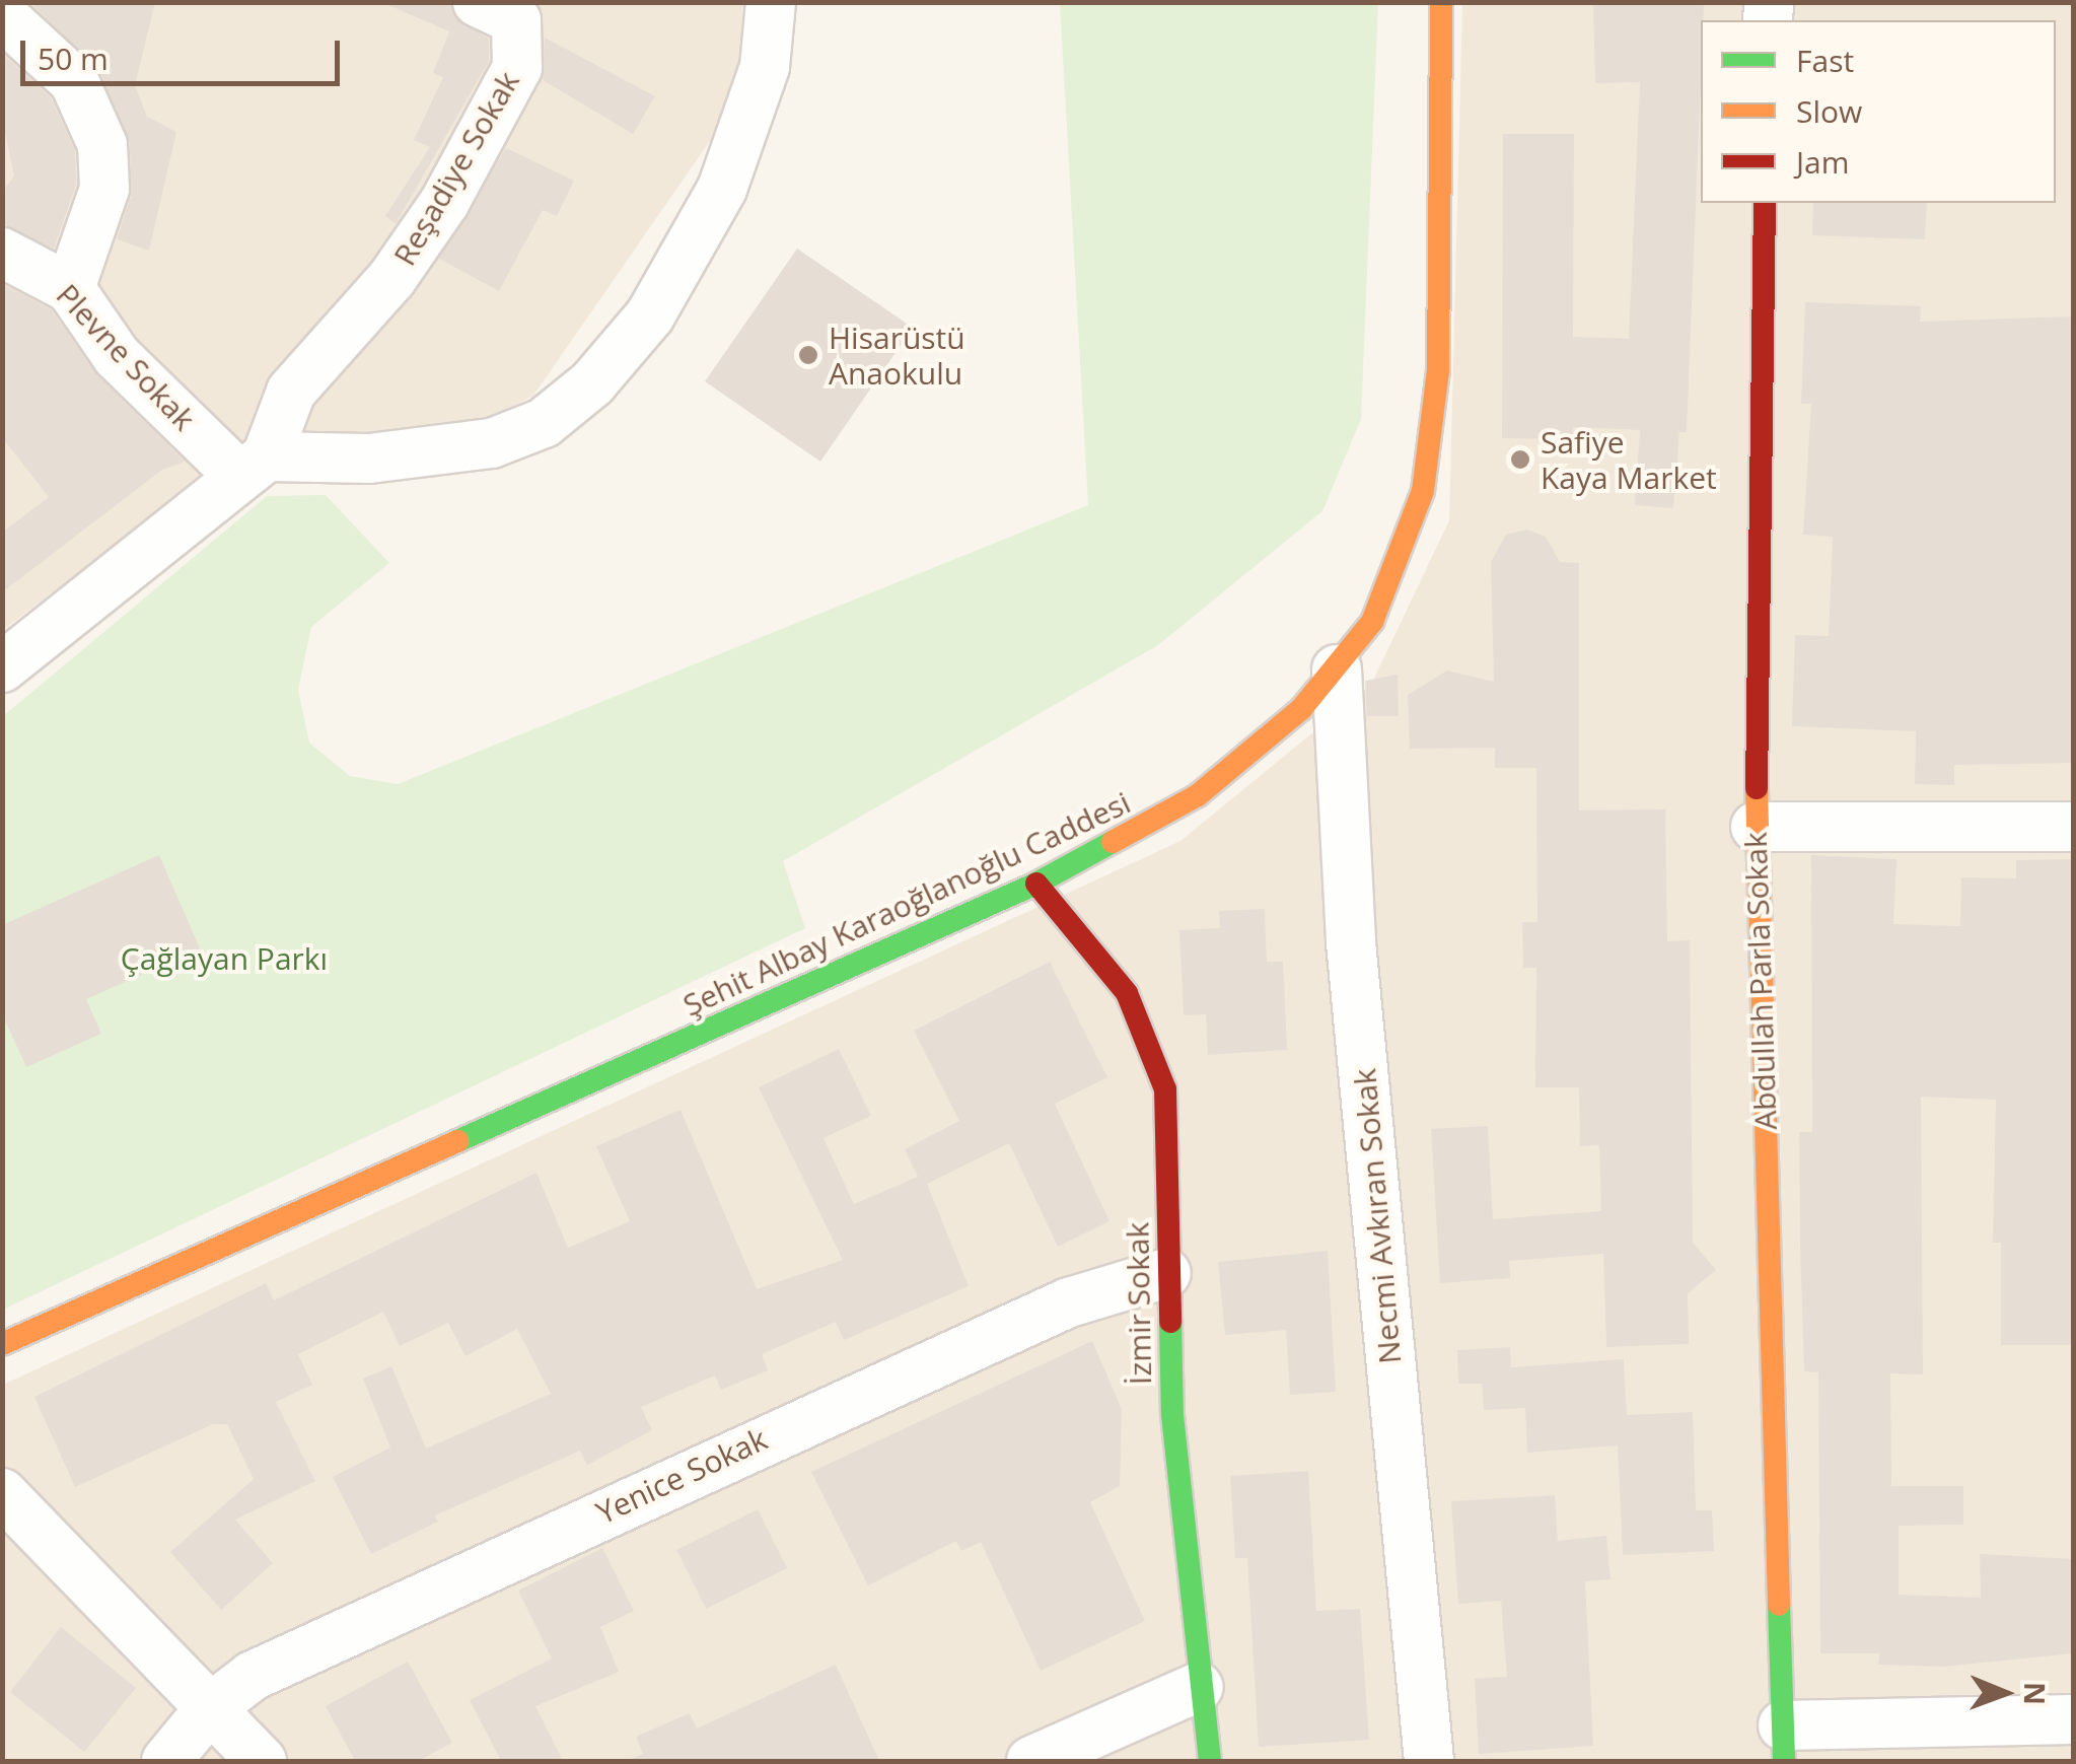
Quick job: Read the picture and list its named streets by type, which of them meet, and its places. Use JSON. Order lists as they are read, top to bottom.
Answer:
{
  "streets": {
    "street": [
      "Reşadiye Sokak",
      "Plevne Sokak",
      "Şehit Albay Karaoğlanoğlu Caddesi",
      "Abdullah Parla Sokak",
      "Necmi Avkıran Sokak",
      "İzmir Sokak",
      "Yenice Sokak"
    ]
  },
  "crossings": [
    ["Reşadiye Sokak", "Plevne Sokak"],
    ["Şehit Albay Karaoğlanoğlu Caddesi", "Necmi Avkıran Sokak"],
    ["Şehit Albay Karaoğlanoğlu Caddesi", "İzmir Sokak"],
    ["İzmir Sokak", "Yenice Sokak"]
  ],
  "parks": ["Çağlayan Parkı"],
  "places": ["Hisarüstü Anaokulu", "Safiye Kaya Market"],
  "legend": ["Fast", "Slow", "Jam"],
  "scale_bar": "50 m",
  "north": "right"
}
